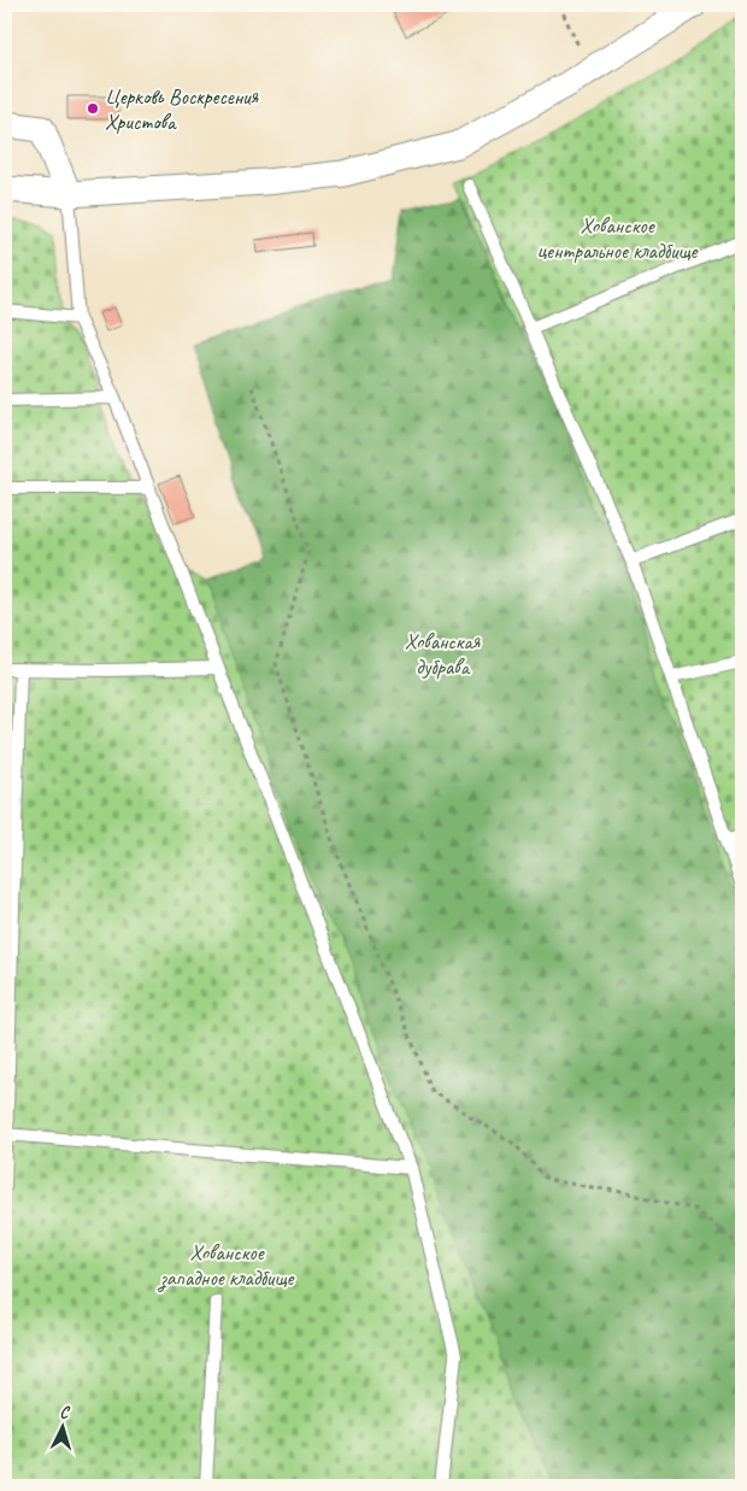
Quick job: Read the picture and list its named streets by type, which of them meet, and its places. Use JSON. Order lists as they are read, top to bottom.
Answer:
{
  "parks": ["Хованское центральное кладбище", "Хованская дубрава", "Хованское западное кладбище"],
  "places": ["Церковь Воскресения Христова"],
  "north": "top"
}
